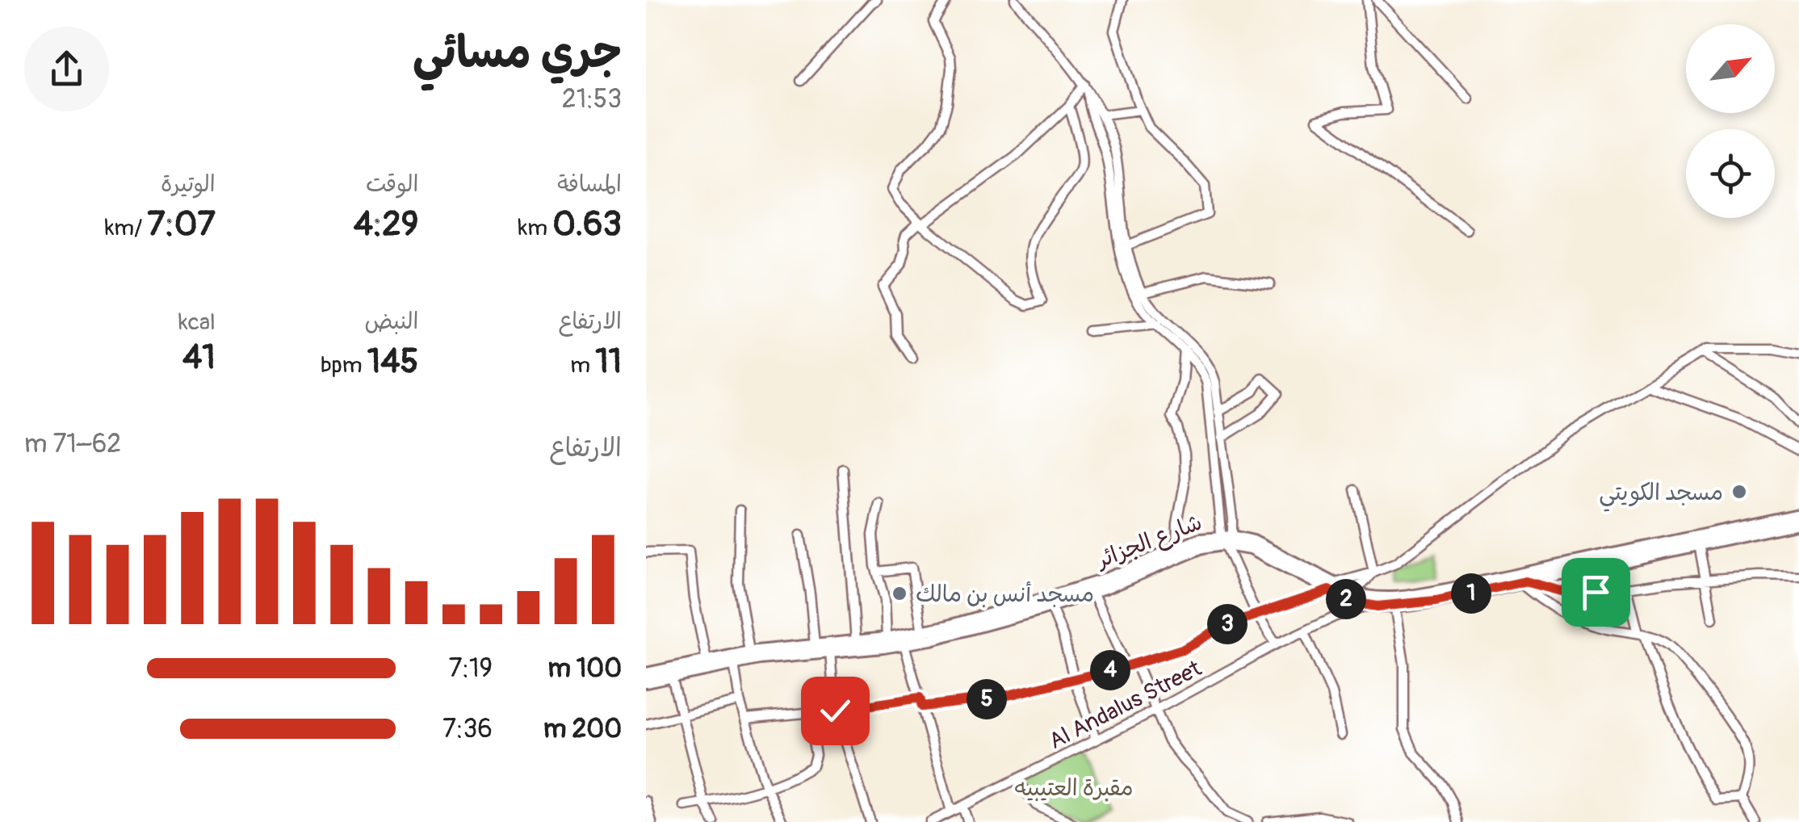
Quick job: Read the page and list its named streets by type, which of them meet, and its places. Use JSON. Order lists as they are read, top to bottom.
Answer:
{
  "streets": {
    "street": ["شارع الجزائر", "Al Andalus Street"]
  },
  "crossings": [
    ["شارع الجزائر", "Al Andalus Street"]
  ],
  "parks": ["مقبرة العتيبيه"],
  "places": ["مسجد الكويتي", "مسجد أنس بن مالك"],
  "north": "top right",
  "page": {
    "heading": ["جري مسائي", "21:53"],
    "stats": [
      ["المسافة", "0.63 km"],
      ["الوقت", "4:29"],
      ["الوتيرة", "7:07 /km"],
      ["الارتفاع", "11 m"],
      ["النبض", "145 bpm"],
      ["kcal", "41"]
    ],
    "chart": ["الارتفاع", "62–71 m"],
    "pins": [
      "1",
      "2",
      "3",
      "4",
      "5"
    ],
    "list": [
      {
        "name": "100 m",
        "note": "7:19"
      },
      {
        "name": "200 m",
        "note": "7:36"
      }
    ]
  }
}
